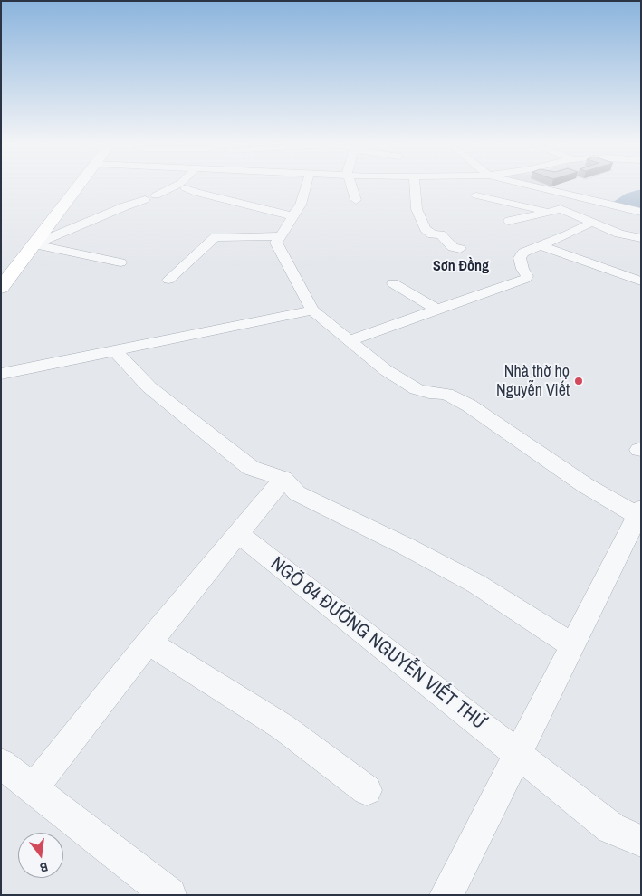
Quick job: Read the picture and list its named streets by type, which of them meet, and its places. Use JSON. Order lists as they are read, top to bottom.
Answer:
{
  "streets": {
    "street": ["NGÕ 64 ĐƯỜNG NGUYỄN VIẾT THỨ"]
  },
  "districts": ["Sơn Đồng"],
  "places": ["Nhà thờ họ Nguyễn Viết"],
  "north": "bottom"
}
